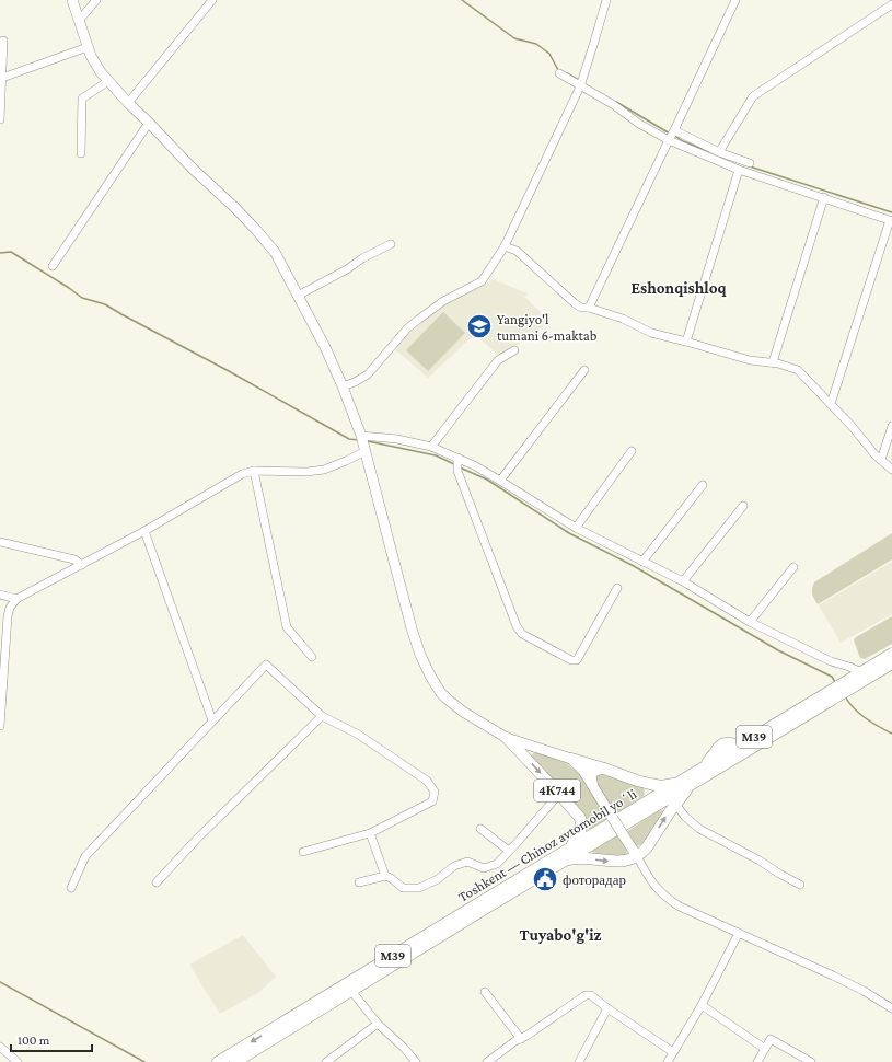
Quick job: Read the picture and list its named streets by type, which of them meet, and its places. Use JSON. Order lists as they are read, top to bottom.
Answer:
{
  "streets": {
    "highway": ["M39", "4К744", "Toshkent — Chinoz avtomobil yoʻli"]
  },
  "crossings": [
    ["4К744", "Toshkent — Chinoz avtomobil yoʻli"]
  ],
  "districts": ["Eshonqishloq", "Tuyabo'g'iz"],
  "places": {
    "school or university": ["Yangiyo'l tumani 6-maktab"],
    "public building": ["фоторадар"]
  },
  "scale_bar": "100 m"
}
